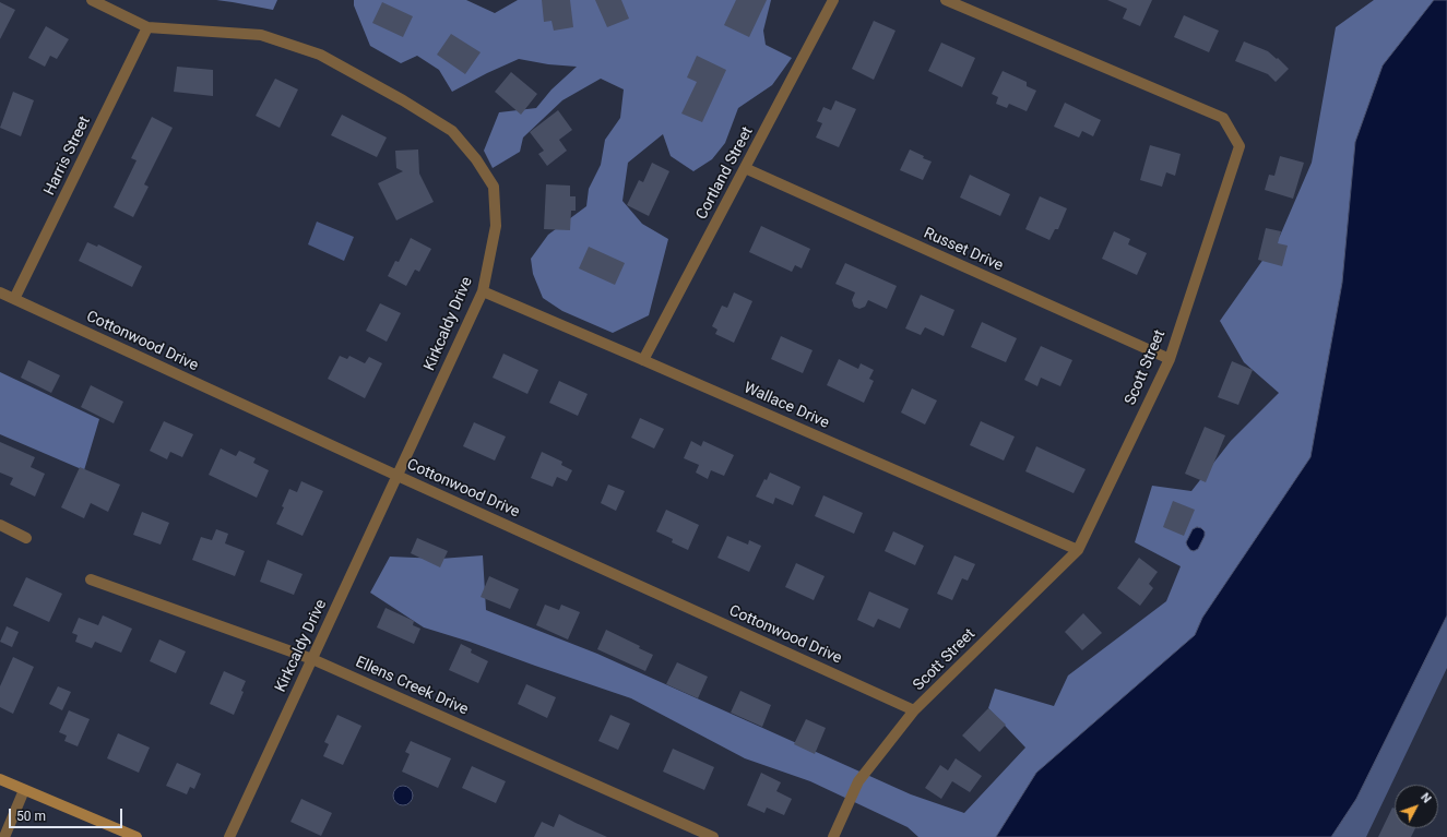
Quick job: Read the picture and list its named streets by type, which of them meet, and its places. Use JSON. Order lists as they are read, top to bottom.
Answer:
{
  "streets": {
    "street": [
      "Harris Street",
      "Cortland Street",
      "Russet Drive",
      "Kirkcaldy Drive",
      "Cottonwood Drive",
      "Scott Street",
      "Wallace Drive",
      "Ellens Creek Drive"
    ]
  },
  "crossings": [
    ["Harris Street", "Kirkcaldy Drive"],
    ["Harris Street", "Cottonwood Drive"],
    ["Cortland Street", "Russet Drive"],
    ["Cortland Street", "Wallace Drive"],
    ["Russet Drive", "Scott Street"],
    ["Kirkcaldy Drive", "Cottonwood Drive"],
    ["Kirkcaldy Drive", "Wallace Drive"],
    ["Kirkcaldy Drive", "Ellens Creek Drive"],
    ["Cottonwood Drive", "Scott Street"],
    ["Scott Street", "Wallace Drive"]
  ],
  "scale_bar": "50 m",
  "north": "top right"
}
